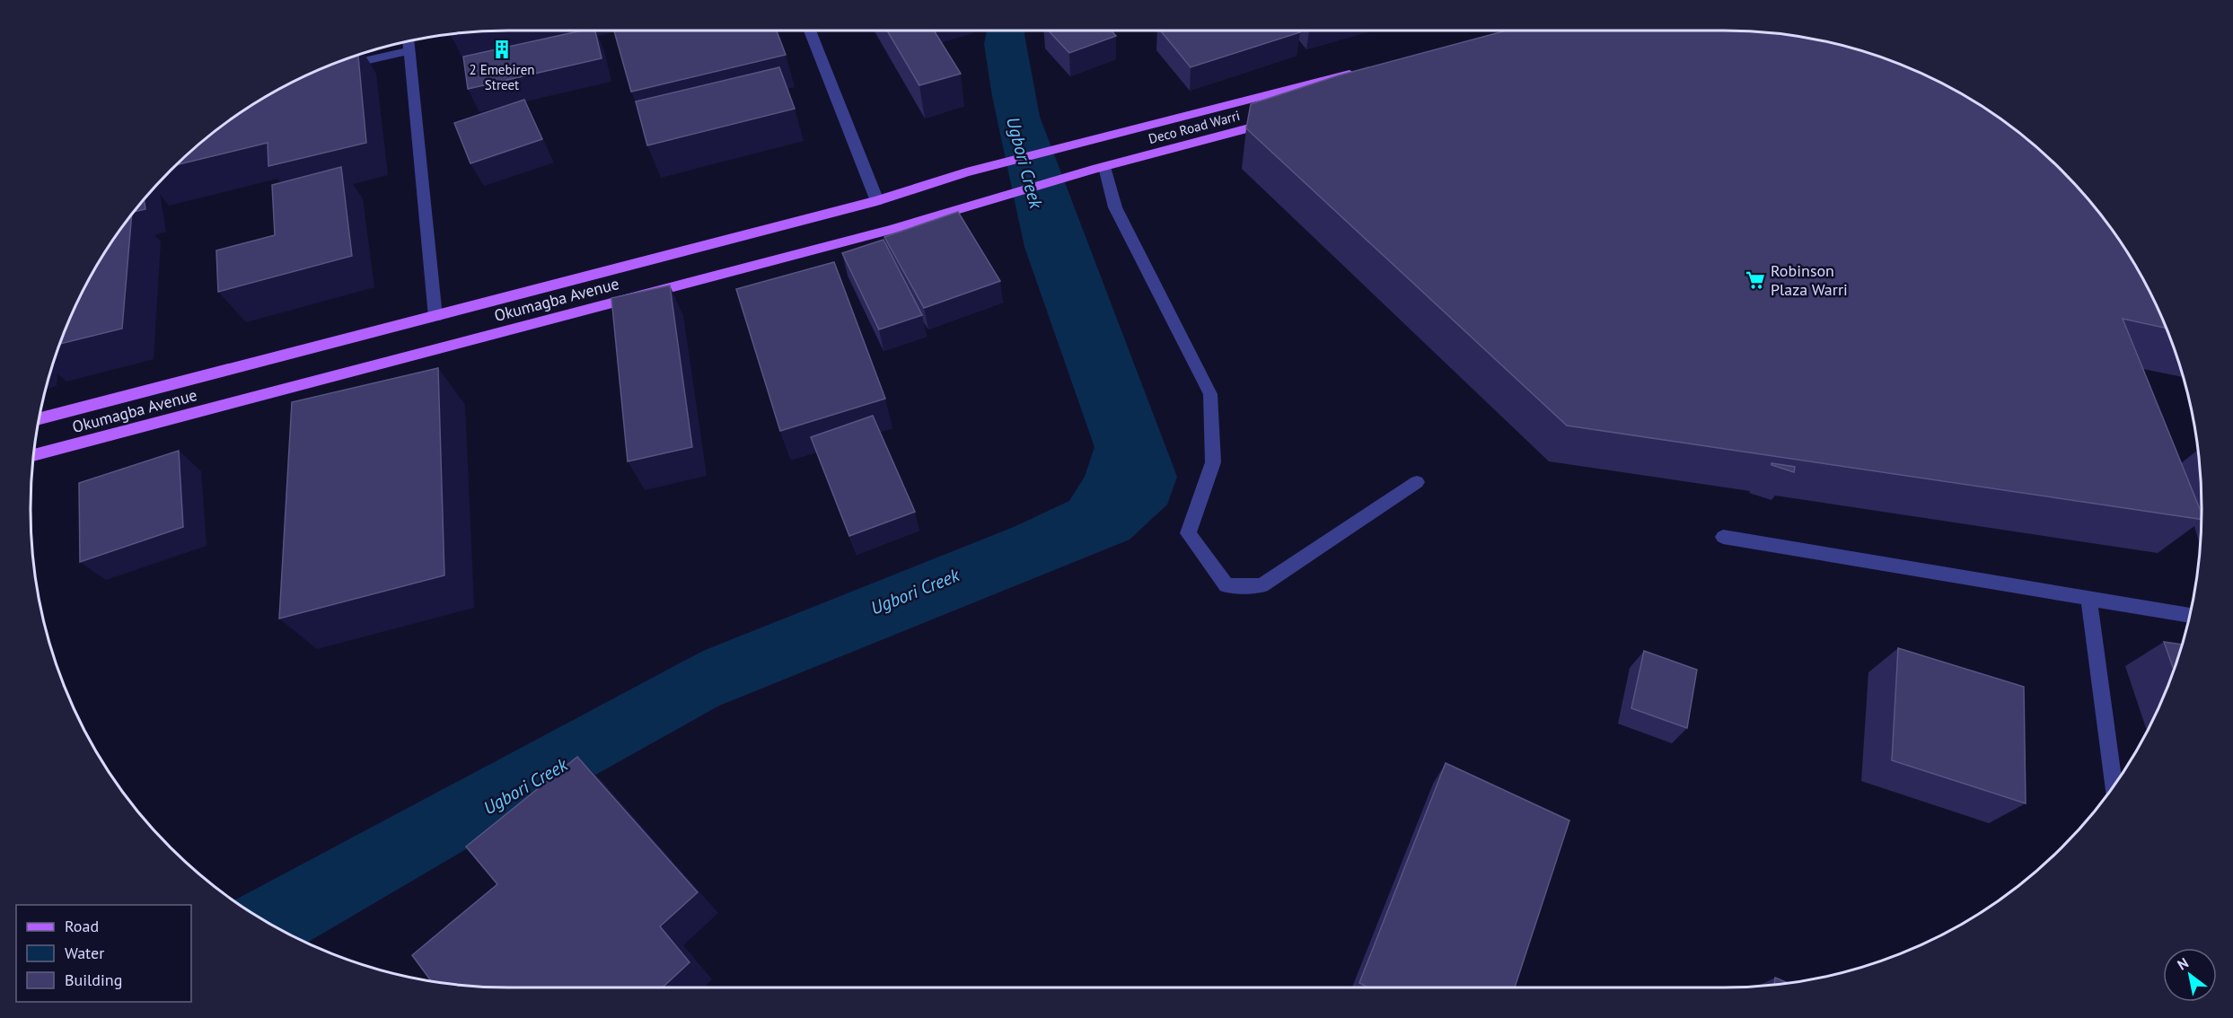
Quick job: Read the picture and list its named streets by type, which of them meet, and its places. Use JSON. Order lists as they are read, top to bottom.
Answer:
{
  "streets": {
    "main road": ["Deco Road Warri", "Okumagba Avenue"]
  },
  "crossings": [
    ["Deco Road Warri", "Okumagba Avenue"]
  ],
  "water": ["Ugbori Creek"],
  "places": {
    "building": ["2 Emebiren Street"],
    "supermarket": ["Robinson Plaza Warri"]
  },
  "legend": ["Road", "Water", "Building"],
  "north": "top left"
}
